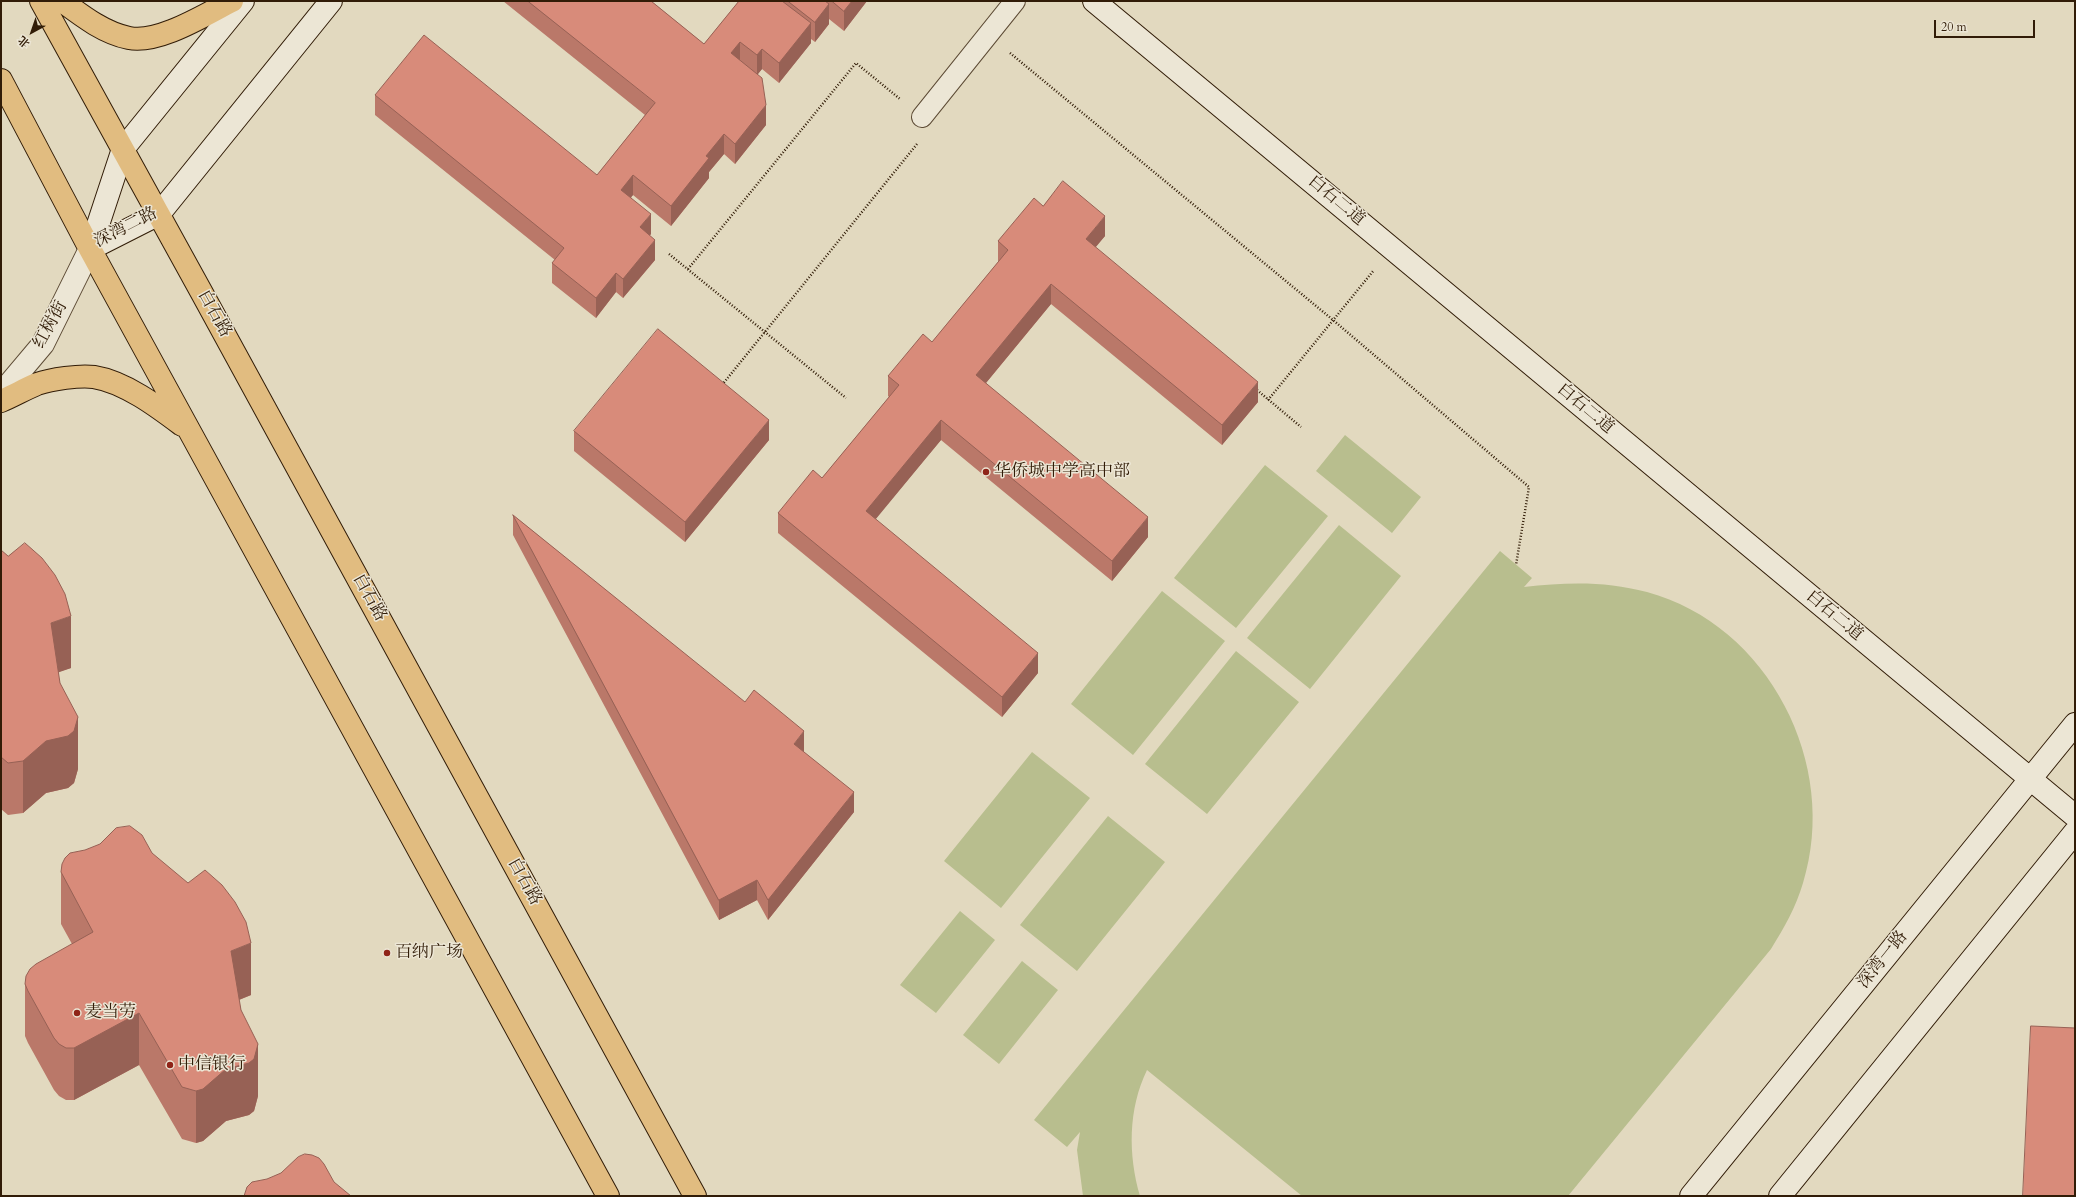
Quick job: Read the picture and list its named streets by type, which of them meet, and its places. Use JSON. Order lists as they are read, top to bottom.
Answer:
{
  "streets": {
    "main road": ["白石路"],
    "street": [
      "白石二道",
      "深湾二路",
      "红树街",
      "深湾一路"
    ]
  },
  "crossings": [
    ["白石二道", "深湾一路"],
    ["深湾二路", "白石路"],
    ["深湾二路", "红树街"]
  ],
  "places": [
    "华侨城中学高中部",
    "百纳广场",
    "麦当劳",
    "中信银行"
  ],
  "scale_bar": "20 m",
  "north": "bottom left"
}
